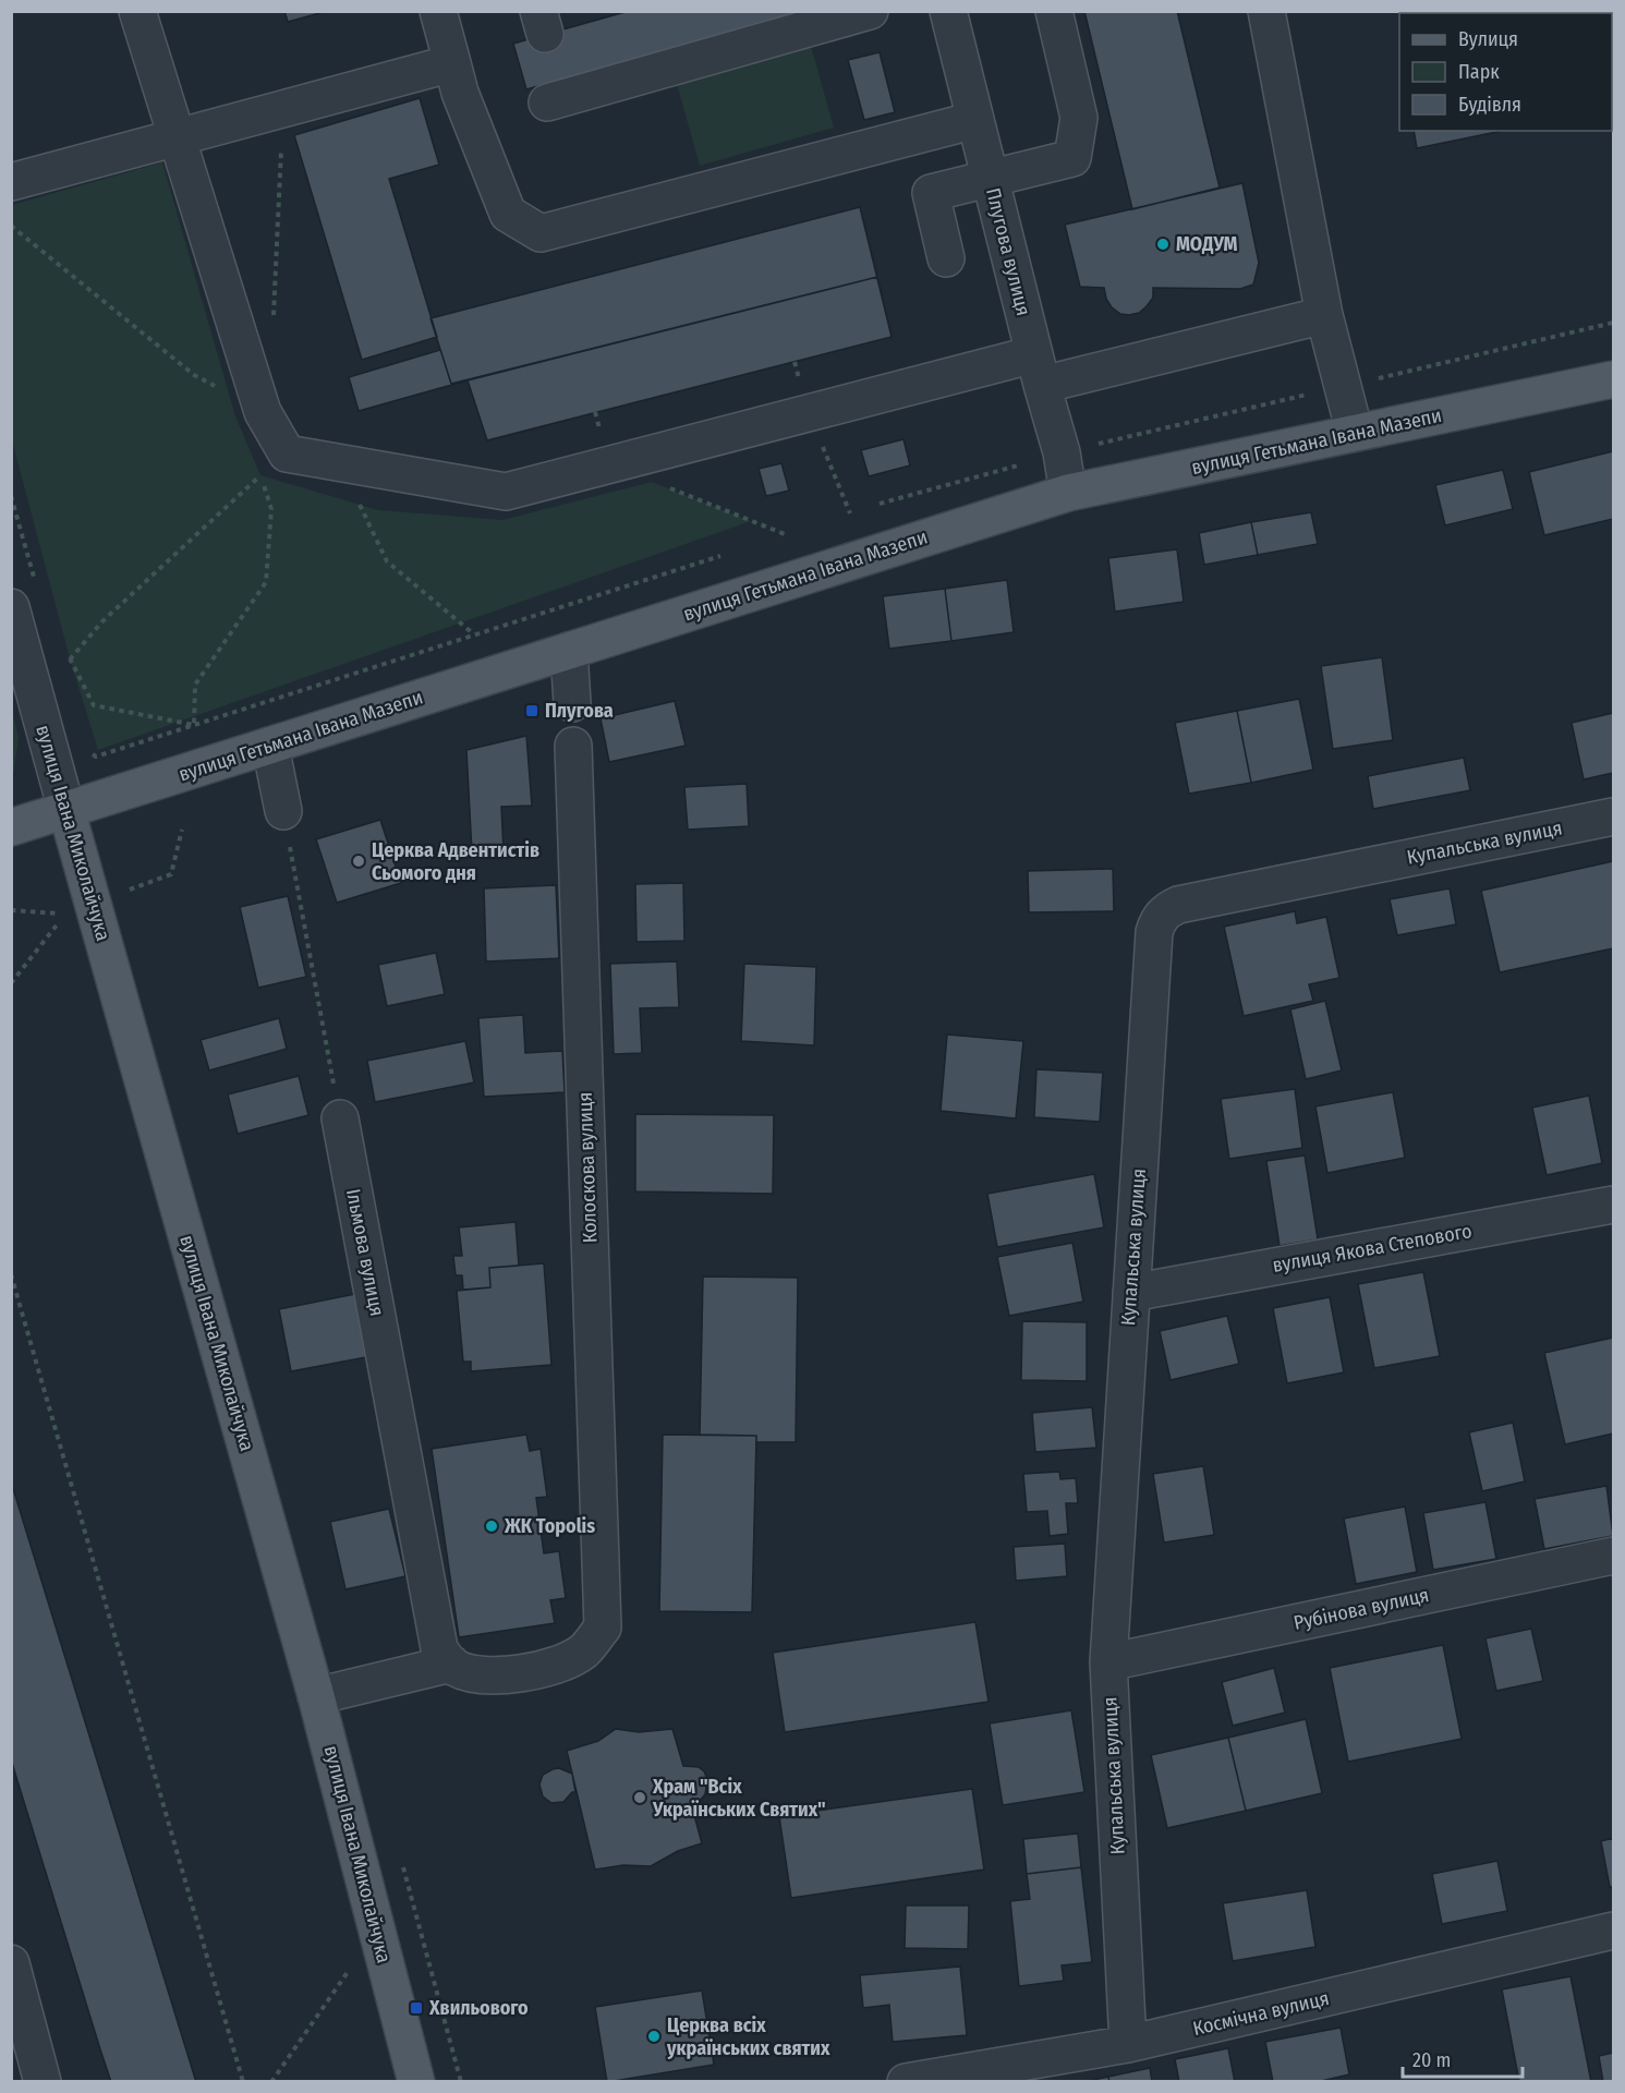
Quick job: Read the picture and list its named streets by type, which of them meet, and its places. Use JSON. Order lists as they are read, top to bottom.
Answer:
{
  "streets": {
    "main road": ["вулиця Гетьмана Івана Мазепи", "вулиця Івана Миколайчука"],
    "street": [
      "Плугова вулиця",
      "Купальська вулиця",
      "Колоскова вулиця",
      "вулиця Якова Степового",
      "Ільмова вулиця",
      "Рубінова вулиця",
      "Космічна вулиця"
    ]
  },
  "crossings": [
    ["Плугова вулиця", "вулиця Гетьмана Івана Мазепи"],
    ["вулиця Гетьмана Івана Мазепи", "вулиця Івана Миколайчука"],
    ["Купальська вулиця", "вулиця Якова Степового"],
    ["Купальська вулиця", "Рубінова вулиця"],
    ["Купальська вулиця", "Космічна вулиця"],
    ["Колоскова вулиця", "Ільмова вулиця"]
  ],
  "places": {
    "other": [
      "МОДУМ",
      "Церква Адвентистів Сьомого дня",
      "ЖК Topolis",
      "Храм \"Всіх Українських Святих\"",
      "Церква всіх українських святих"
    ],
    "transit": ["Плугова", "Хвильового"]
  },
  "legend": ["Вулиця", "Парк", "Будівля"],
  "scale_bar": "20 m"
}
